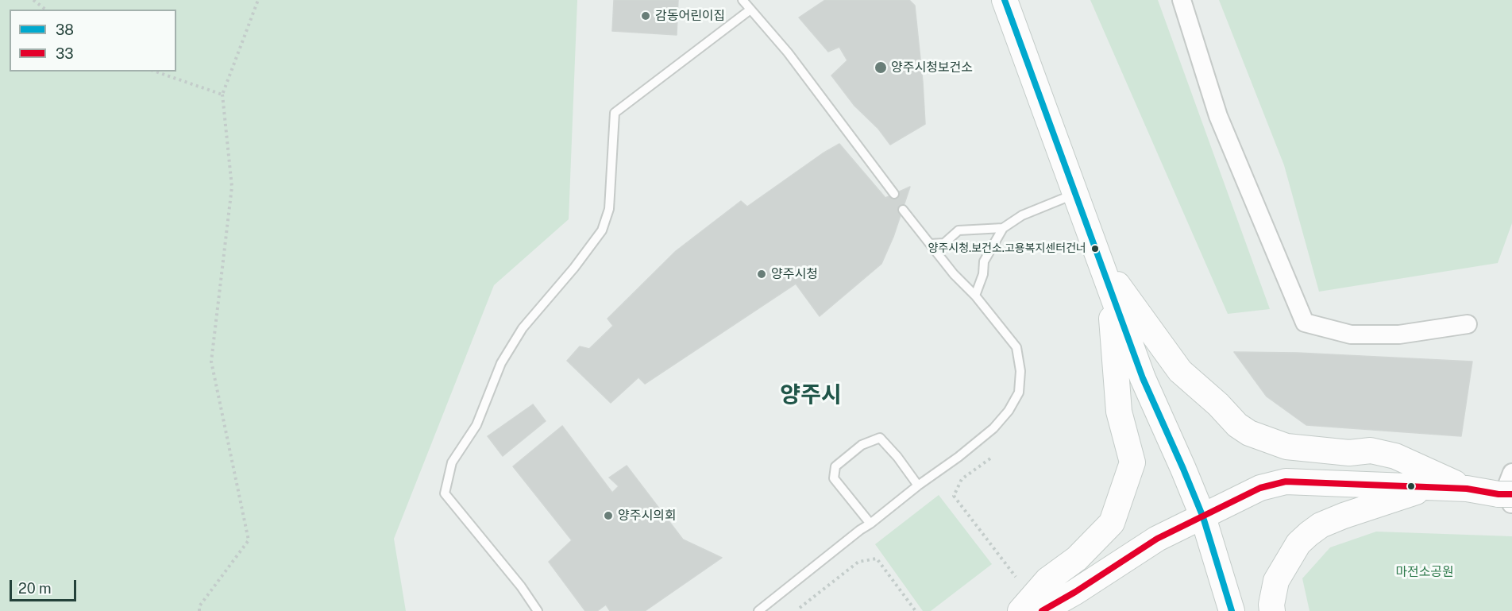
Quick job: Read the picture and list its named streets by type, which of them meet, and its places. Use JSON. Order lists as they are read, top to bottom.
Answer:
{
  "districts": ["양주시"],
  "parks": ["마전소공원"],
  "places": [
    "감동어린이집",
    "양주시청보건소",
    "양주시청.보건소.고용복지센터건너",
    "양주시청",
    "양주시의회"
  ],
  "lines": ["transit line 38", "transit line 33"],
  "legend": ["38", "33"],
  "scale_bar": "20 m"
}
